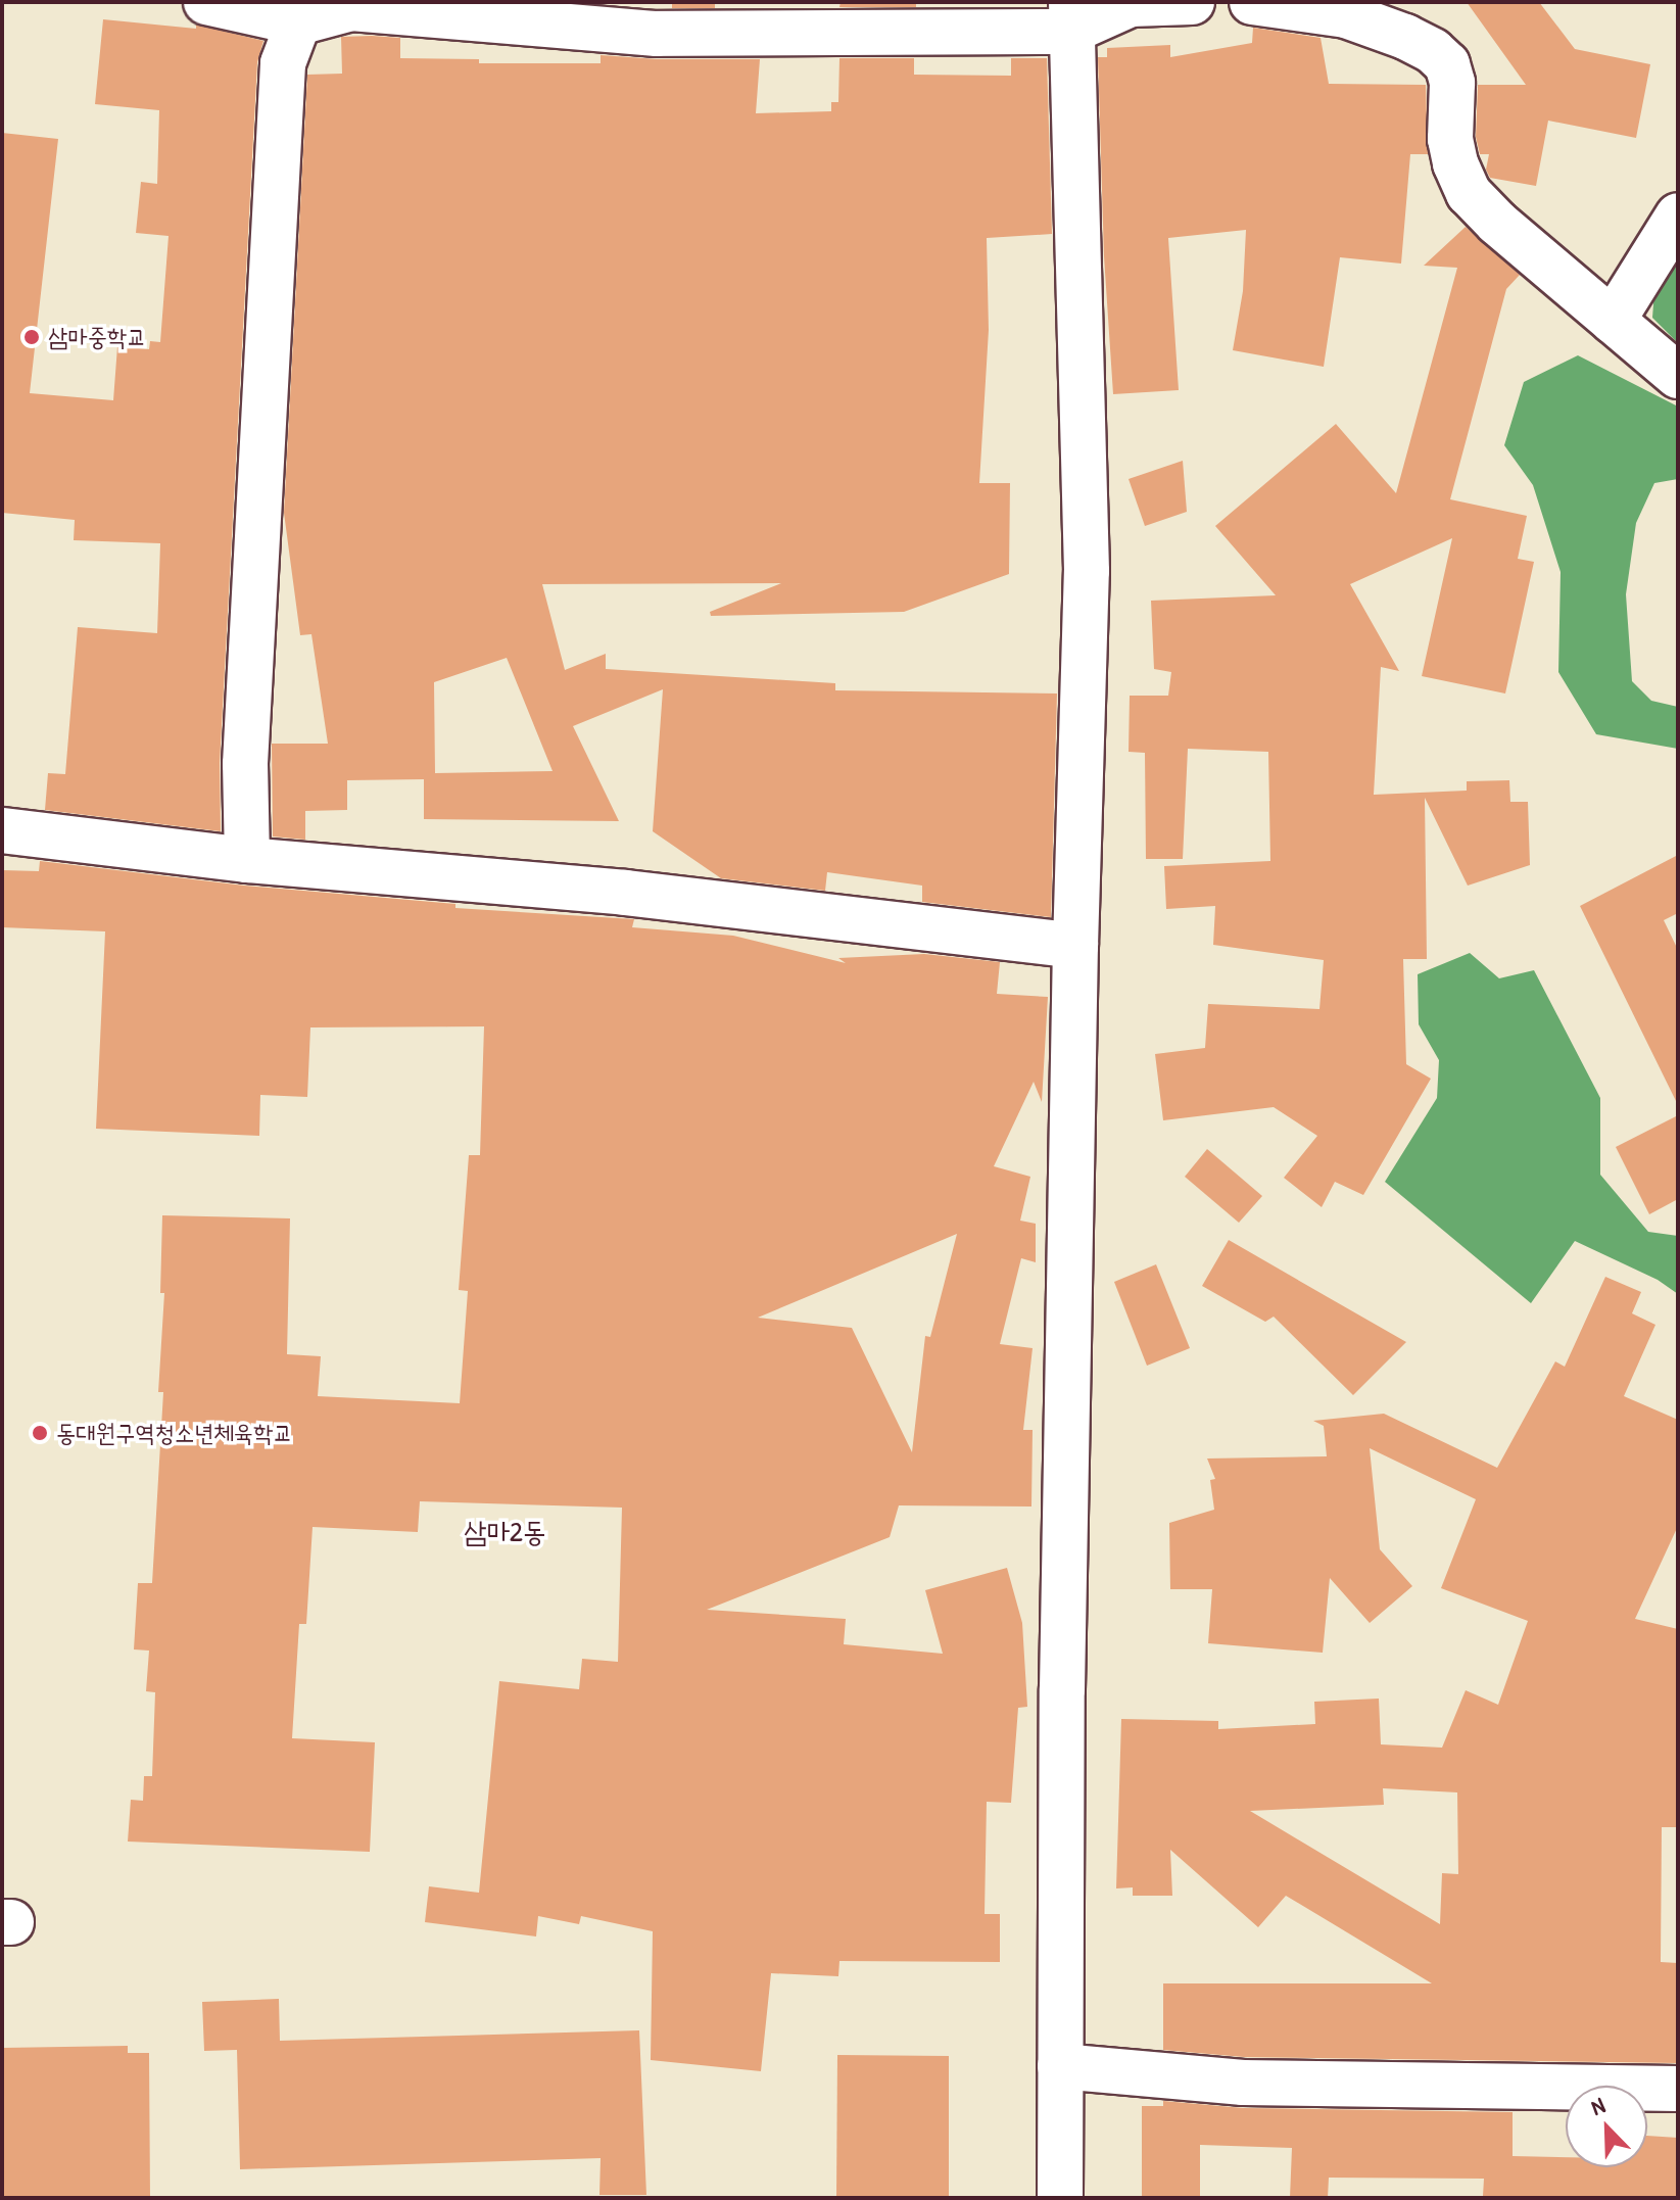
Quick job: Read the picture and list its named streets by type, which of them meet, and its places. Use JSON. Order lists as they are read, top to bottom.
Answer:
{
  "districts": ["삼마2동"],
  "places": ["삼마중학교", "동대원구역청소년체육학교"],
  "north": "top left"
}
